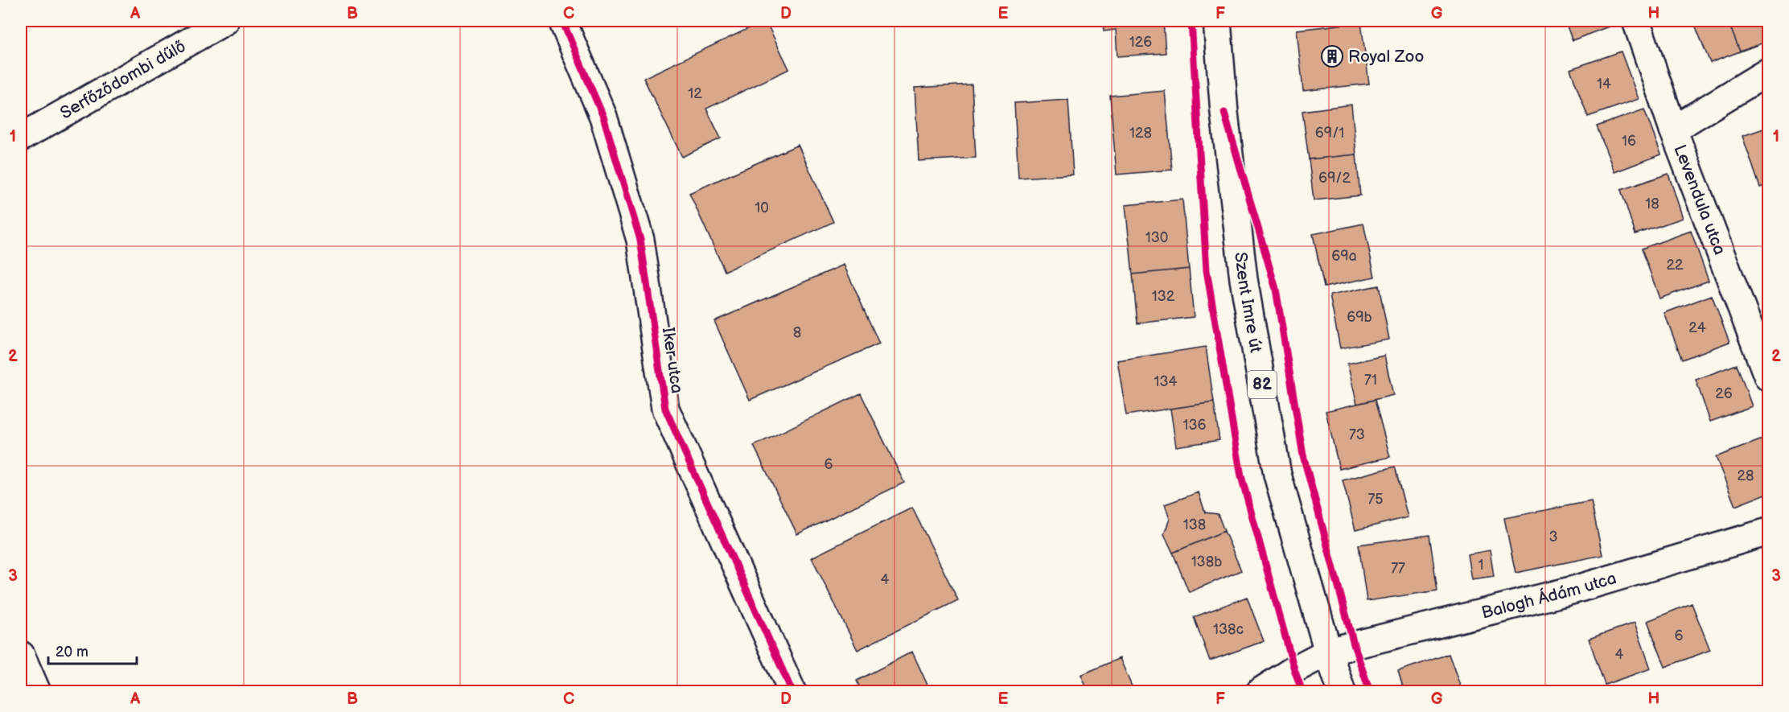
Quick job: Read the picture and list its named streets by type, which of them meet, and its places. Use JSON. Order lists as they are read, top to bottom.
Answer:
{
  "streets": {
    "street": [
      "Serfőződombi dűlő",
      "Levendula utca",
      "Szent Imre út",
      "Iker utca",
      "82",
      "Balogh Ádám utca"
    ]
  },
  "crossings": [
    ["Szent Imre út", "Balogh Ádám utca"]
  ],
  "places": {
    "building": ["Royal Zoo"]
  },
  "house_numbers": [
    "126",
    "14",
    "12",
    "128",
    "69/1",
    "16",
    "69/2",
    "18",
    "10",
    "130",
    "69a",
    "22",
    "132",
    "69b",
    "24",
    "8",
    "71",
    "134",
    "26",
    "136",
    "73",
    "6",
    "28",
    "75",
    "138",
    "3",
    "138b",
    "1",
    "77",
    "4",
    "138c",
    "6",
    "4"
  ],
  "scale_bar": "20 m",
  "grid": {
    "columns": [
      "A",
      "B",
      "C",
      "D",
      "E",
      "F",
      "G",
      "H"
    ],
    "rows": ["1", "2", "3"]
  }
}
